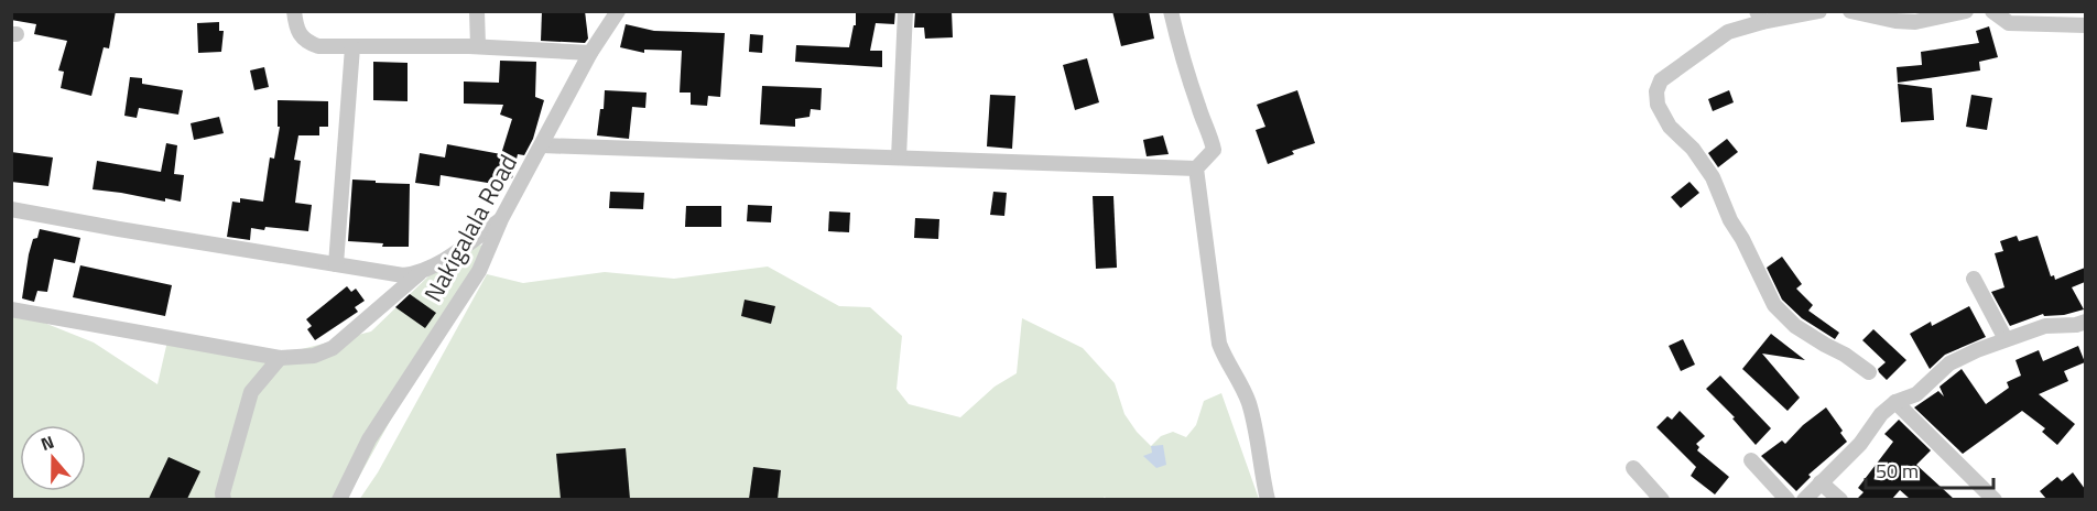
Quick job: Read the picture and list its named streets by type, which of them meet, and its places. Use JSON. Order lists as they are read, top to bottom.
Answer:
{
  "streets": {
    "street": ["Nakigalala Road"]
  },
  "scale_bar": "50 m",
  "north": "top"
}
